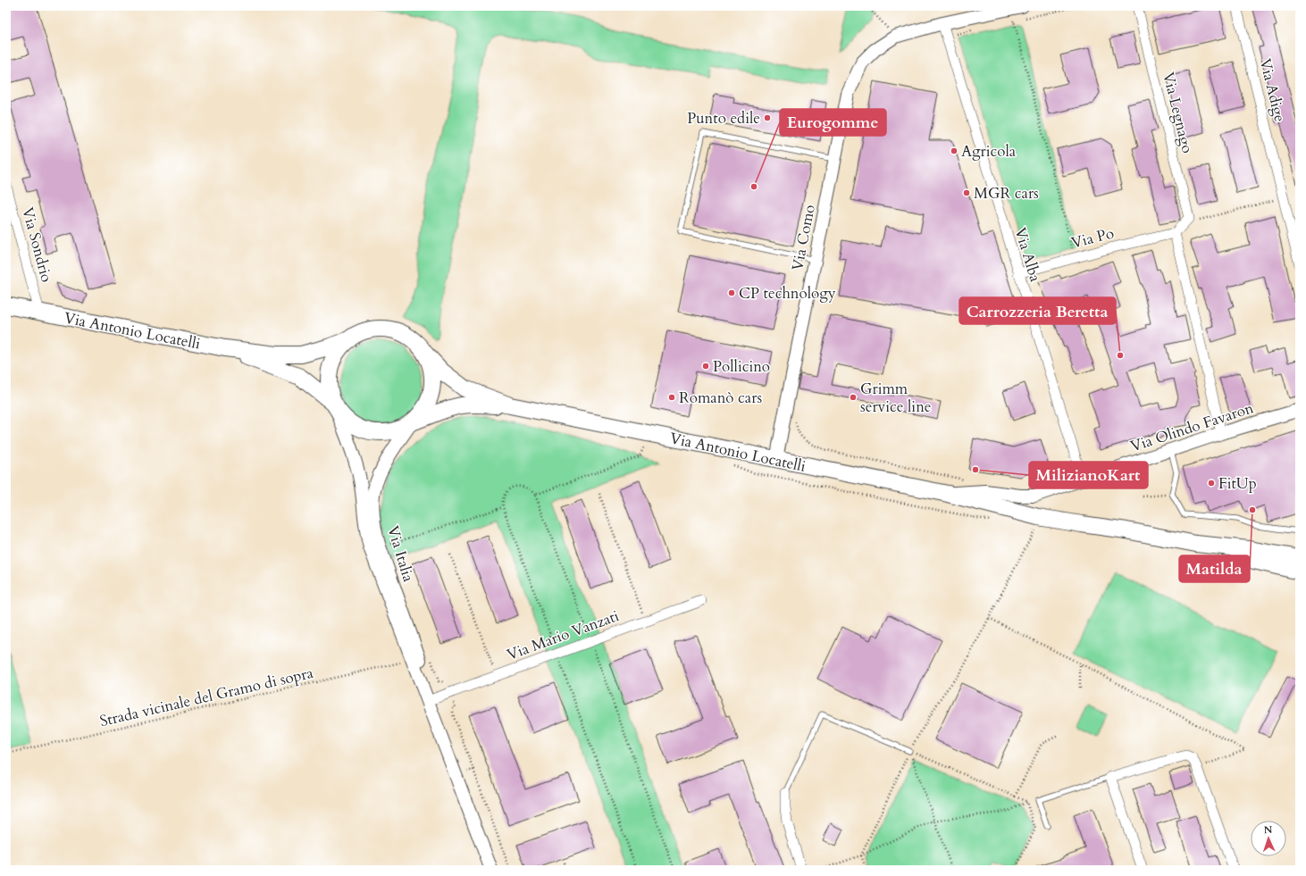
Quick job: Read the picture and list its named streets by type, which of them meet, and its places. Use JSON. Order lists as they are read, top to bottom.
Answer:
{
  "streets": {
    "main road": ["Via Antonio Locatelli"],
    "street": [
      "Via Adige",
      "Via Legnago",
      "Via Como",
      "Via Po",
      "Via Sondrio",
      "Via Alba",
      "Via Olindo Favaron",
      "Via Italia",
      "Via Mario Vanzati"
    ],
    "path": ["Strada vicinale del Gramo di sopra"]
  },
  "crossings": [
    ["Via Como", "Via Alba"],
    ["Via Como", "Via Antonio Locatelli"],
    ["Via Po", "Via Alba"],
    ["Via Sondrio", "Via Antonio Locatelli"],
    ["Via Alba", "Via Olindo Favaron"],
    ["Via Antonio Locatelli", "Via Olindo Favaron"],
    ["Via Antonio Locatelli", "Via Italia"],
    ["Via Italia", "Via Mario Vanzati"],
    ["Via Italia", "Strada vicinale del Gramo di sopra"]
  ],
  "places": [
    "Punto edile",
    "Agricola",
    "Eurogomme",
    "MGR cars",
    "CP technology",
    "Carrozzeria Beretta",
    "Pollicino",
    "Romanò cars",
    "Grimm service line",
    "MilizianoKart",
    "FitUp",
    "Matilda"
  ],
  "north": "top"
}
